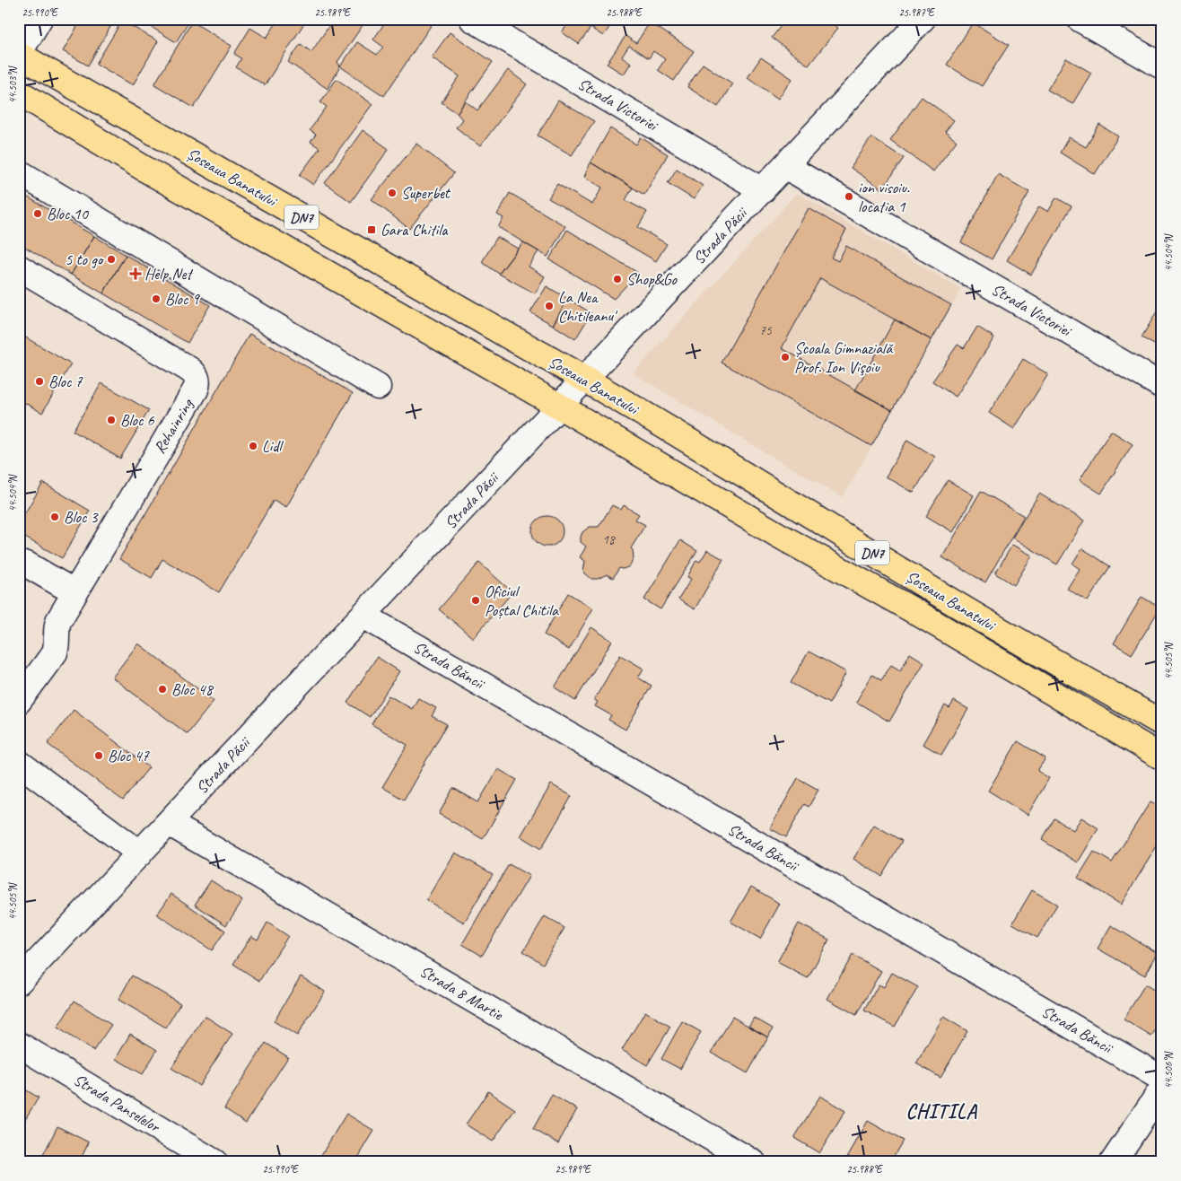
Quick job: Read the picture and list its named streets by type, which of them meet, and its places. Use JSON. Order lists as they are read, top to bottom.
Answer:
{
  "streets": {
    "main road": ["Șoseaua Banatului", "DN7"],
    "street": [
      "Strada Victoriei",
      "Strada Păcii",
      "Rehainring",
      "Strada Băncii",
      "Strada 8 Martie",
      "Strada Panselelor"
    ]
  },
  "crossings": [
    ["Strada Victoriei", "Strada Păcii"],
    ["Șoseaua Banatului", "Strada Păcii"],
    ["Strada Păcii", "Strada Băncii"],
    ["Strada Păcii", "Strada 8 Martie"]
  ],
  "districts": ["CHITILA"],
  "places": {
    "other": [
      "Superbet",
      "ion visoiu. locatia 1",
      "Bloc 10",
      "5 to go",
      "Shop&Go",
      "Bloc 9",
      "La Nea Chitileanu'",
      "Școala Gimnazială Prof. Ion Vişoiu",
      "Bloc 7",
      "Bloc 6",
      "Lidl",
      "Bloc 3",
      "Oficiul Poștal Chitila",
      "Bloc 48",
      "Bloc 47"
    ],
    "transit": ["Gara Chitila"],
    "health": ["Help Net"]
  },
  "house_numbers": ["75", "18"],
  "coordinates": [
    "25.990°E",
    "25.989°E",
    "25.988°E",
    "25.987°E",
    "44.503°N",
    "44.504°N",
    "44.505°N",
    "44.506°N"
  ]
}
